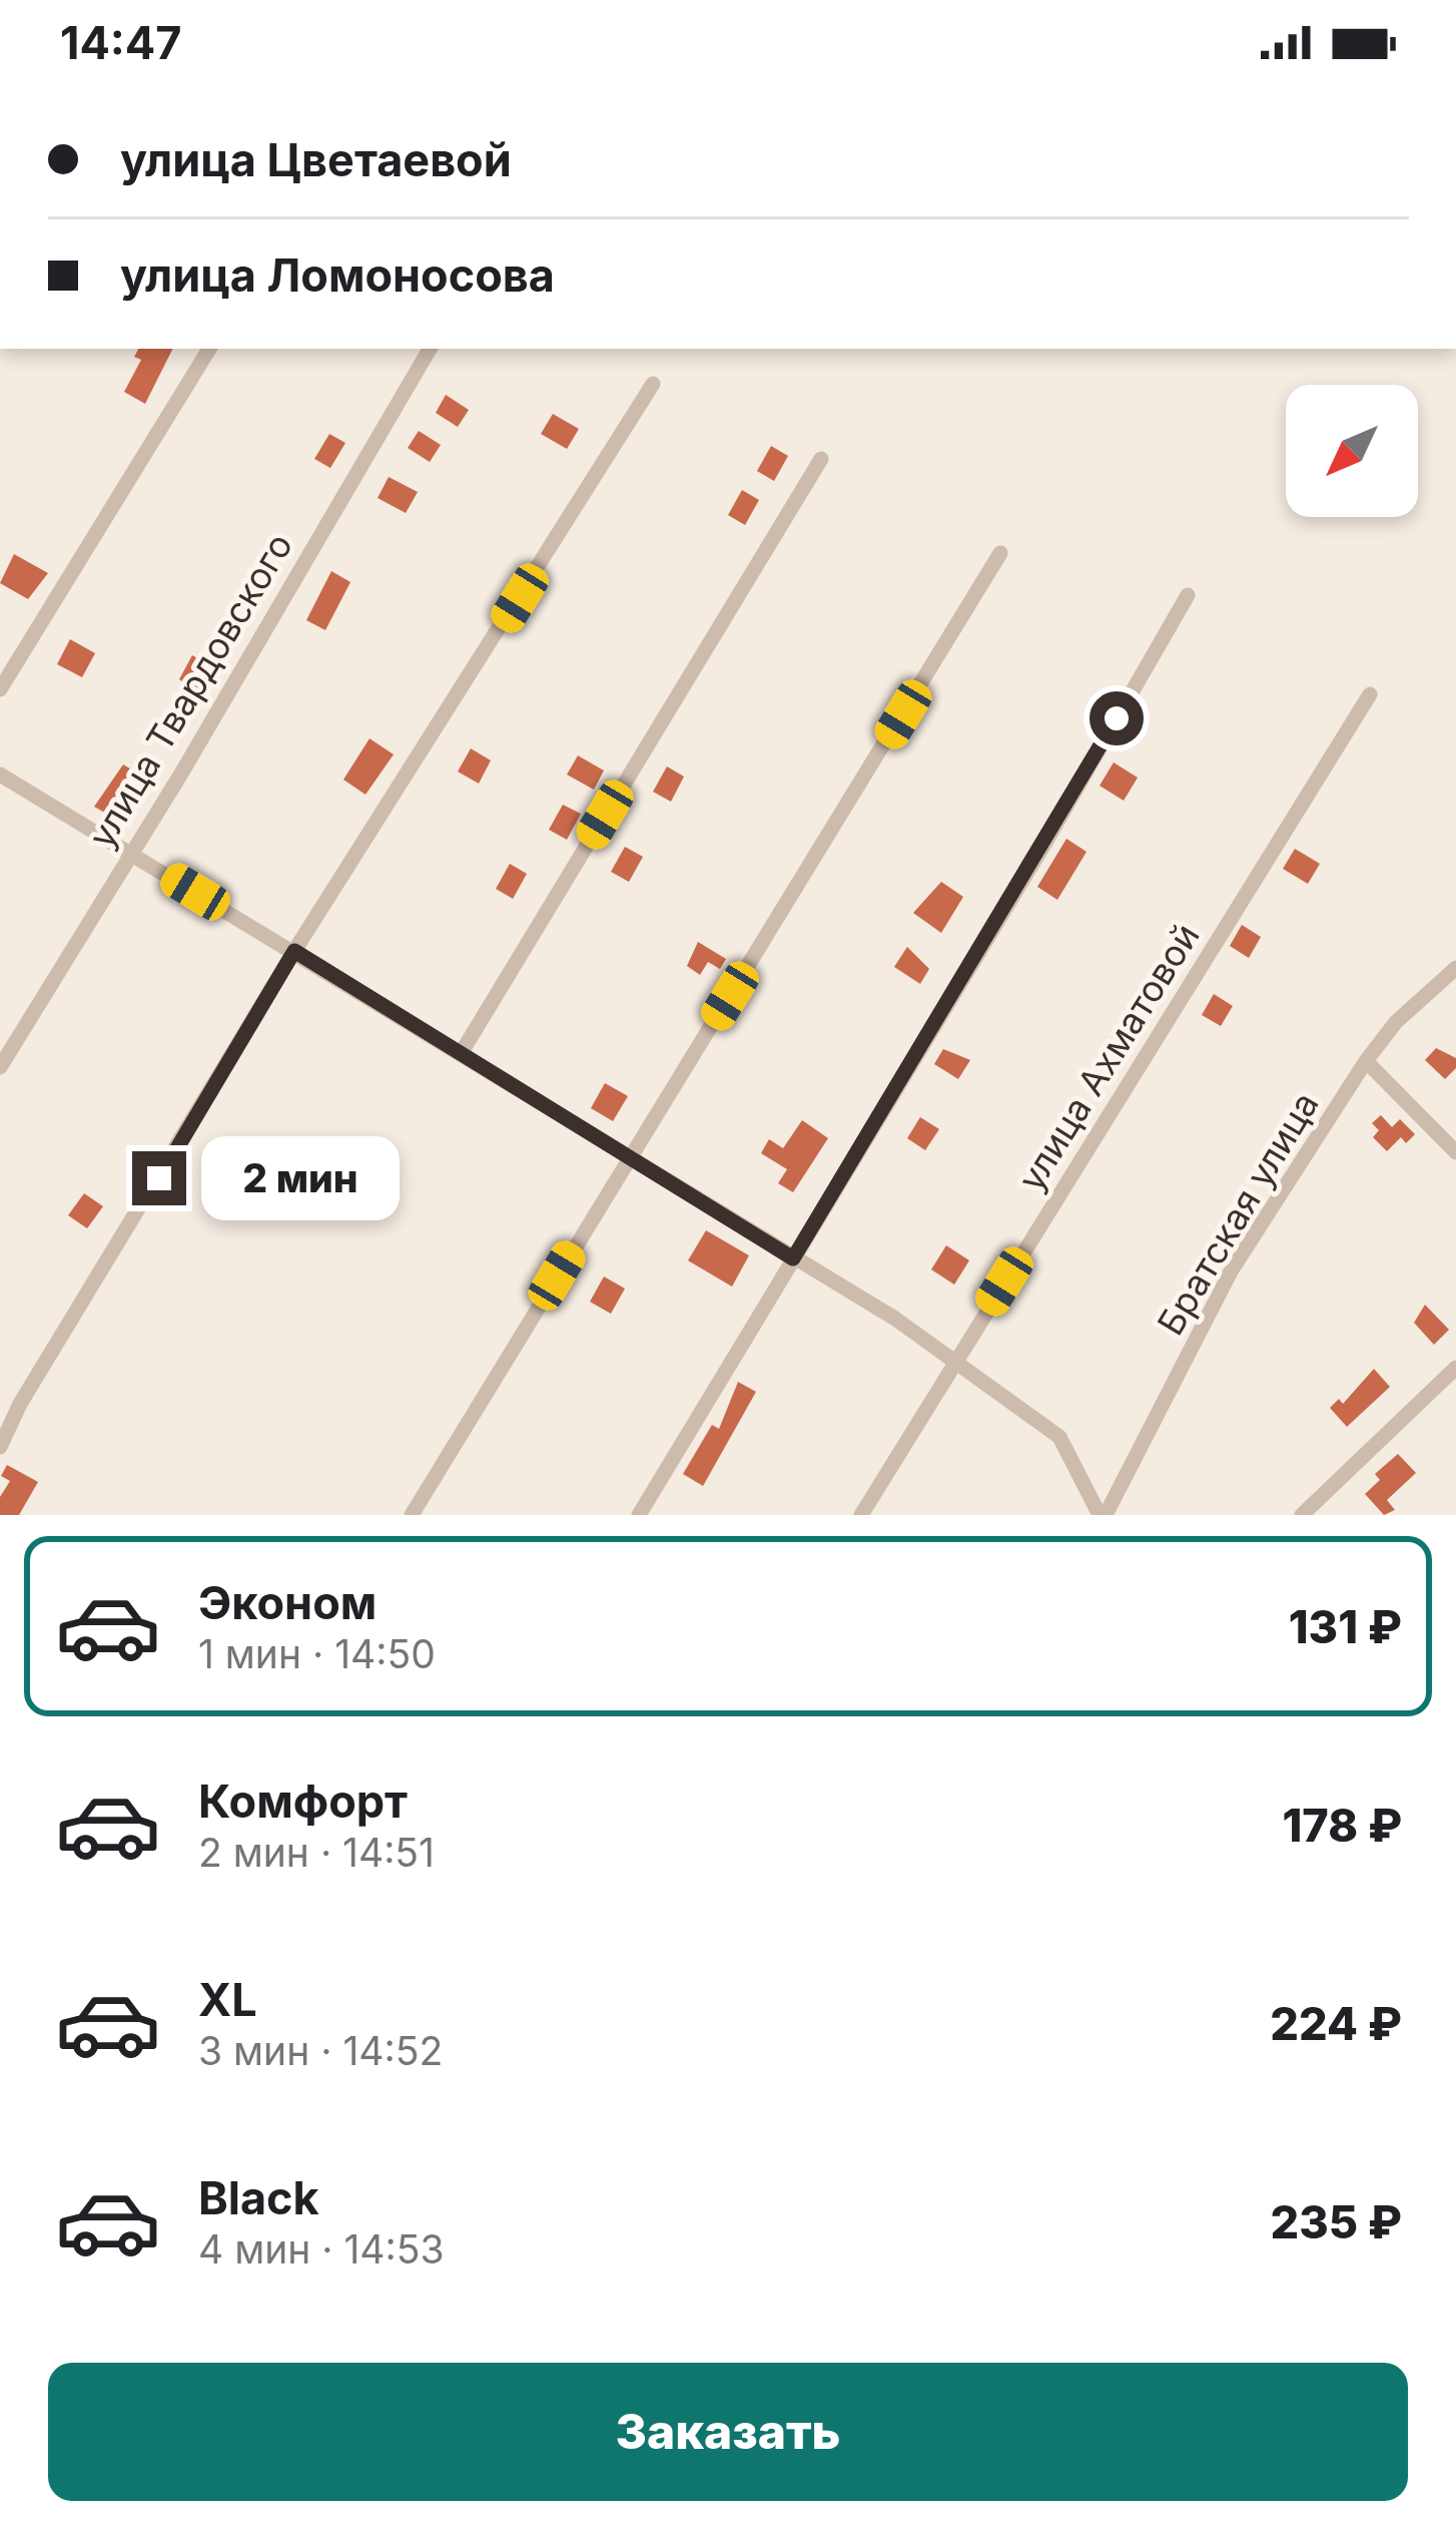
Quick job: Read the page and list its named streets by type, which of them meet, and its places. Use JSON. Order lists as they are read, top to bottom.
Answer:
{
  "streets": {
    "street": ["улица Твардовского", "улица Ахматовой", "Братская улица"]
  },
  "north": "bottom left",
  "page": {
    "status": "14:47",
    "banner": ["улица Цветаевой", "улица Ломоносова"],
    "bubble": "2 мин",
    "list": [
      {
        "name": "Эконом",
        "note": "1 мин · 14:50",
        "value": "131 ₽"
      },
      {
        "name": "Комфорт",
        "note": "2 мин · 14:51",
        "value": "178 ₽"
      },
      {
        "name": "XL",
        "note": "3 мин · 14:52",
        "value": "224 ₽"
      },
      {
        "name": "Black",
        "note": "4 мин · 14:53",
        "value": "235 ₽"
      }
    ],
    "buttons": "Заказать"
  }
}
